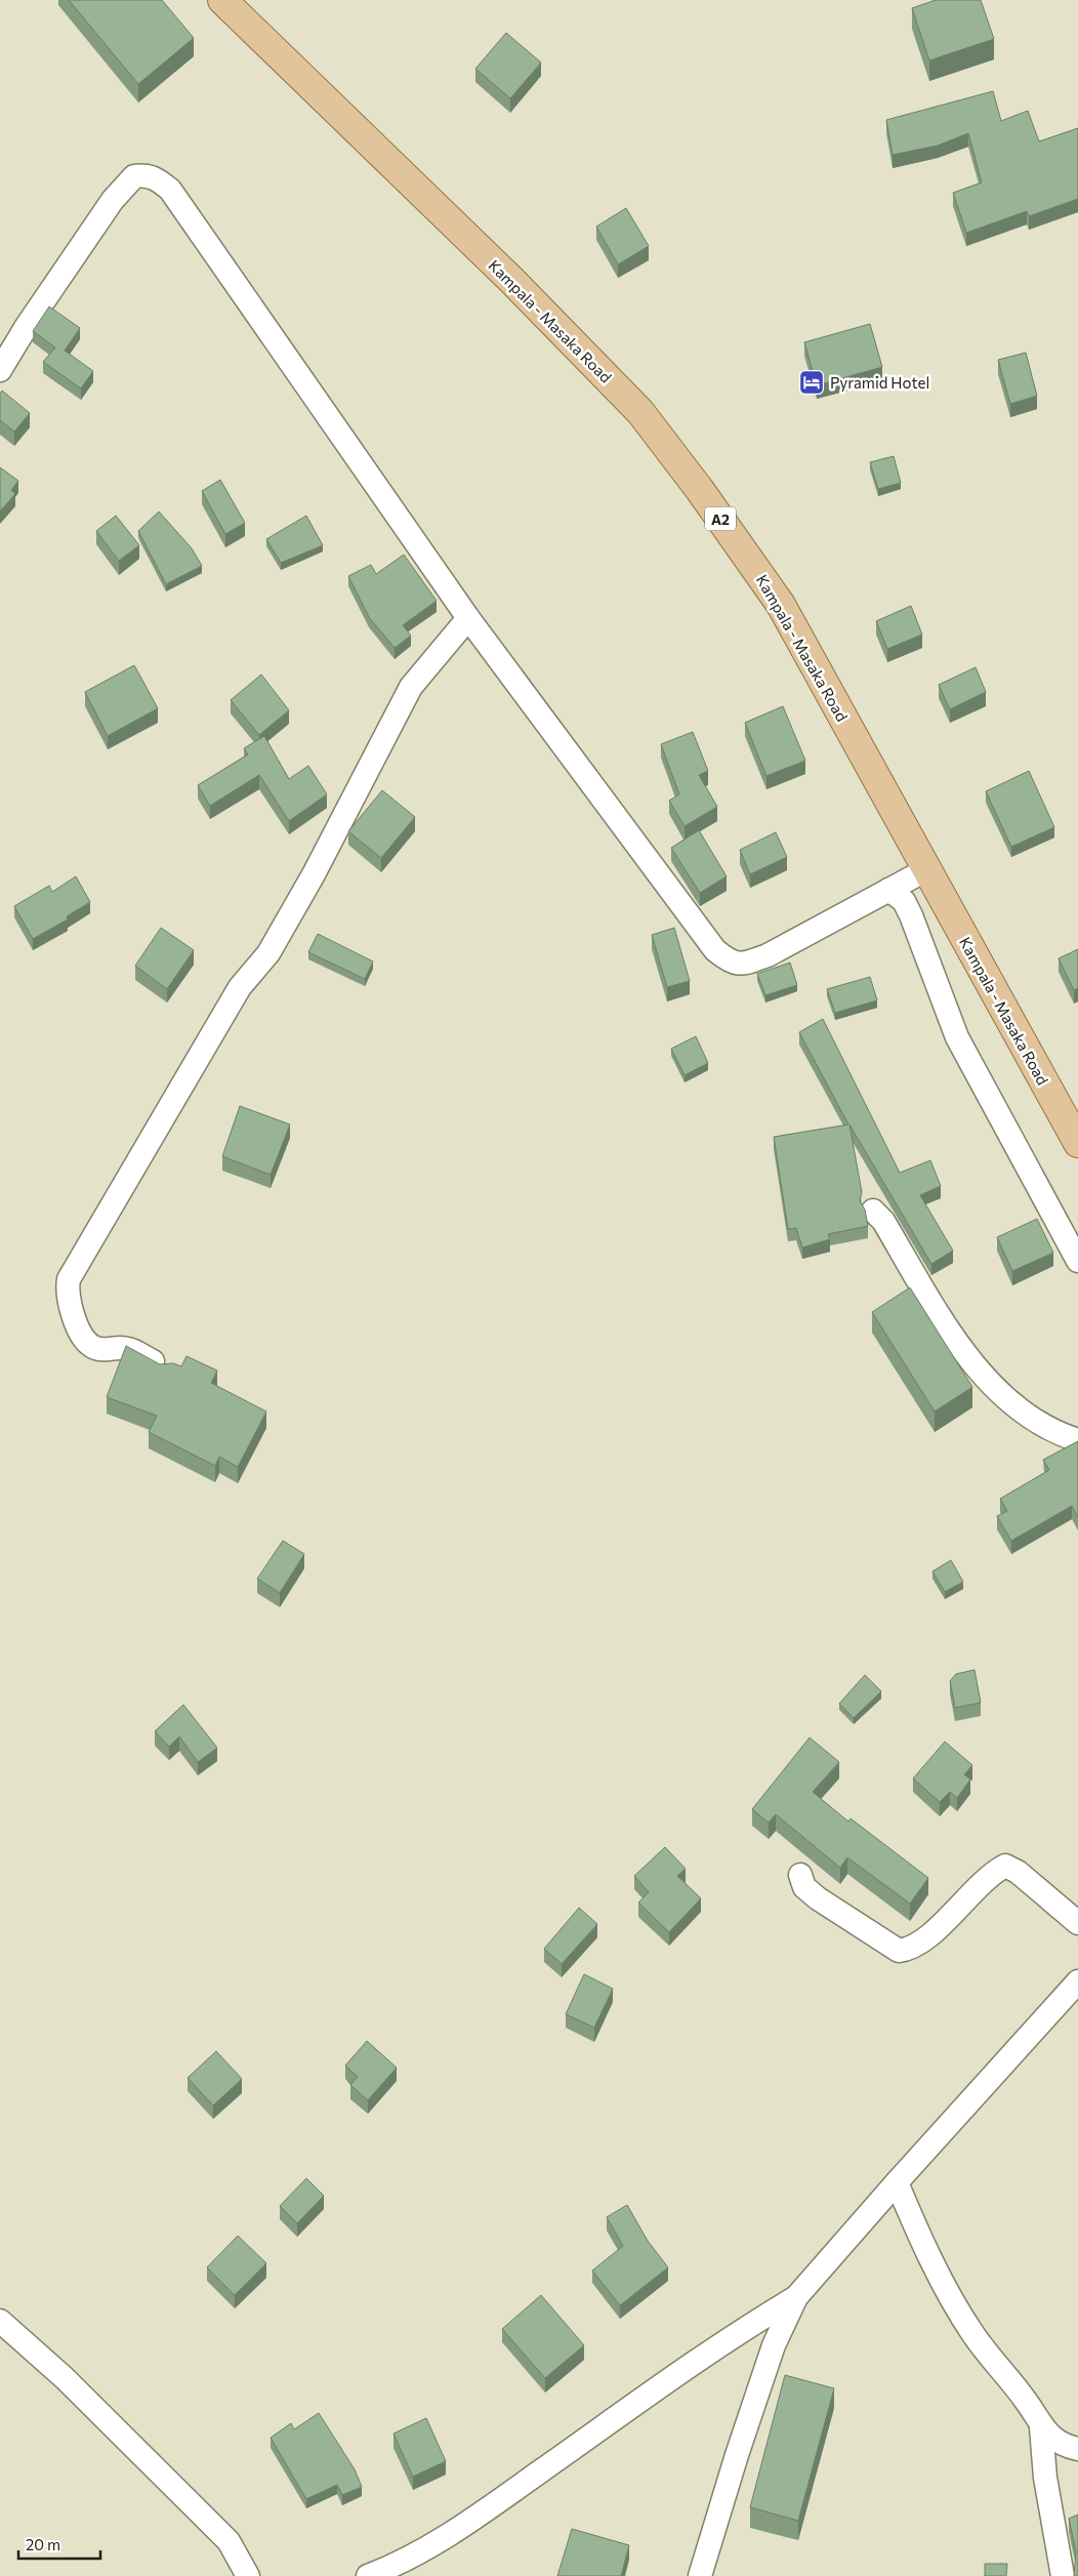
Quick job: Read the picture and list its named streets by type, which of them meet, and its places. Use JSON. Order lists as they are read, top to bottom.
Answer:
{
  "streets": {
    "main road": ["Kampala - Masaka Road", "A2"]
  },
  "places": {
    "hotel": ["Pyramid Hotel"]
  },
  "scale_bar": "20 m"
}
